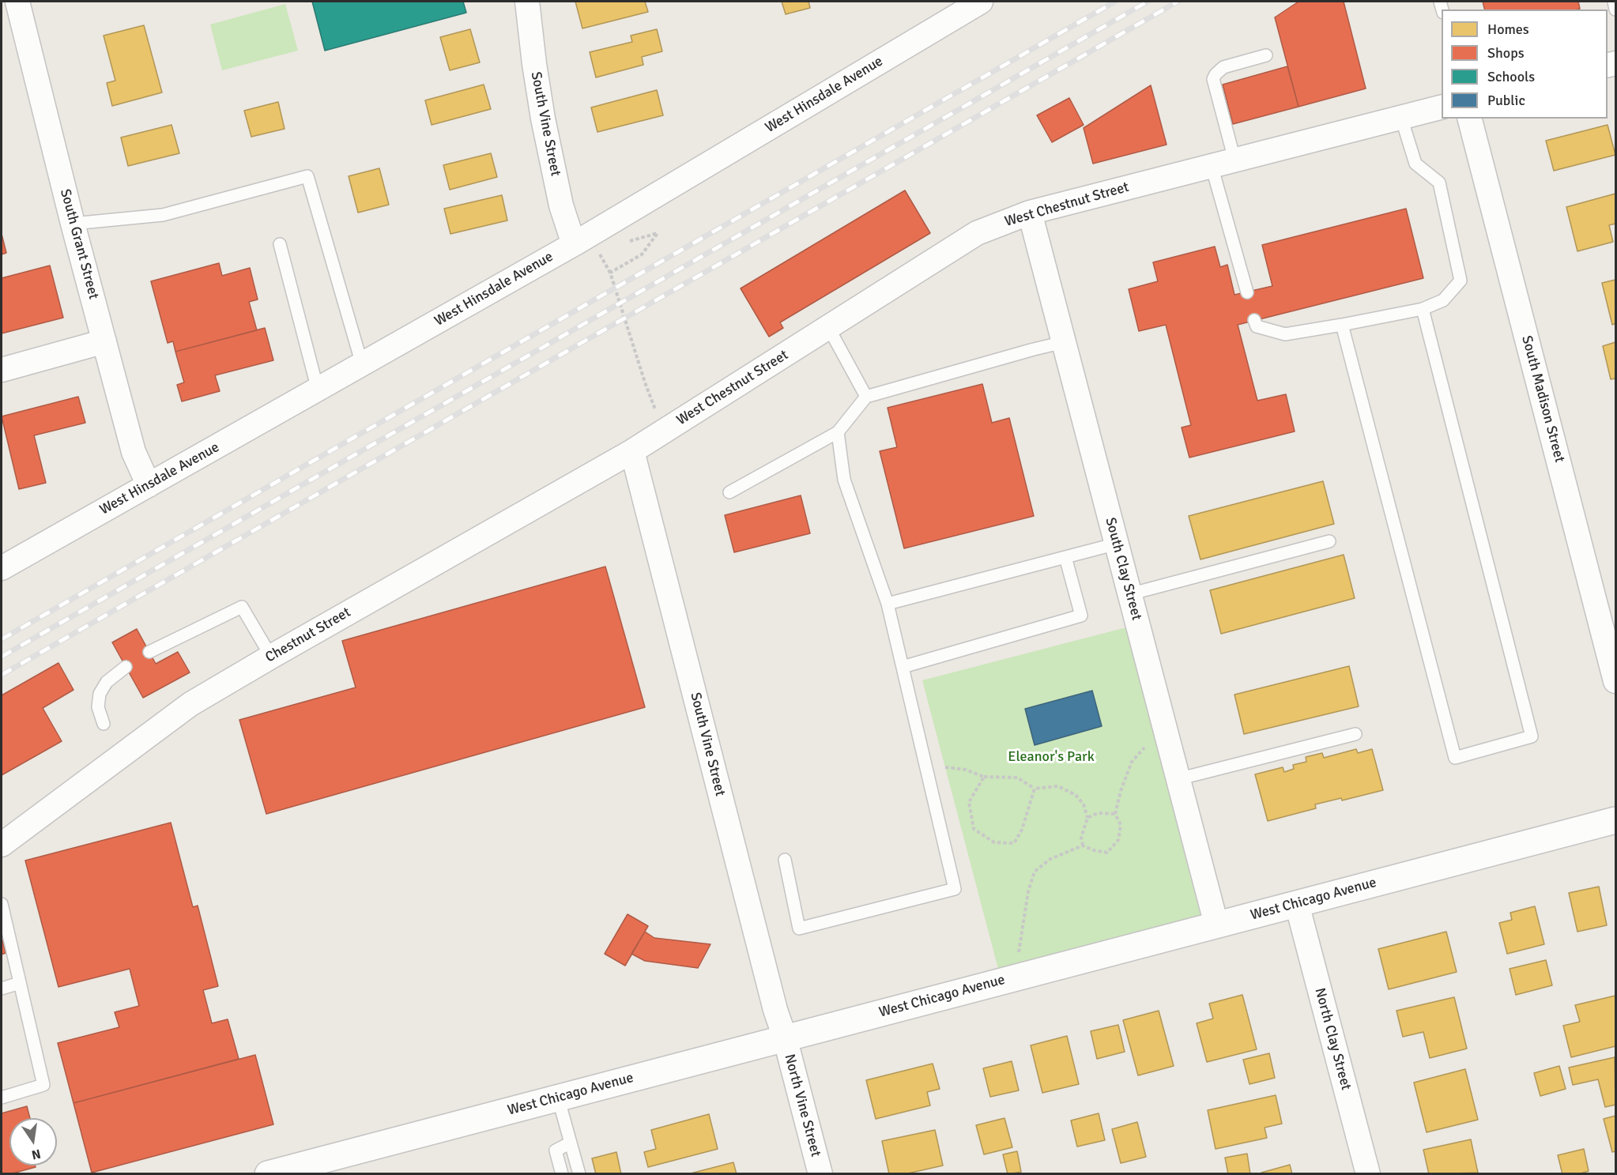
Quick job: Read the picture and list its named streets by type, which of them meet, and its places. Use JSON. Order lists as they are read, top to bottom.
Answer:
{
  "streets": {
    "main road": ["West Chicago Avenue"],
    "street": [
      "West Hinsdale Avenue",
      "South Vine Street",
      "West Chestnut Street",
      "South Grant Street",
      "South Madison Street",
      "South Clay Street",
      "Chestnut Street",
      "North Clay Street",
      "North Vine Street"
    ]
  },
  "crossings": [
    ["West Hinsdale Avenue", "South Vine Street"],
    ["West Hinsdale Avenue", "South Grant Street"],
    ["South Vine Street", "West Chestnut Street"],
    ["South Vine Street", "Chestnut Street"],
    ["South Vine Street", "West Chicago Avenue"],
    ["South Vine Street", "North Vine Street"],
    ["West Chestnut Street", "South Clay Street"],
    ["West Chestnut Street", "Chestnut Street"],
    ["South Clay Street", "West Chicago Avenue"],
    ["West Chicago Avenue", "North Clay Street"],
    ["West Chicago Avenue", "North Vine Street"]
  ],
  "parks": ["Eleanor's Park"],
  "legend": [
    "Homes",
    "Shops",
    "Schools",
    "Public"
  ],
  "north": "bottom"
}
